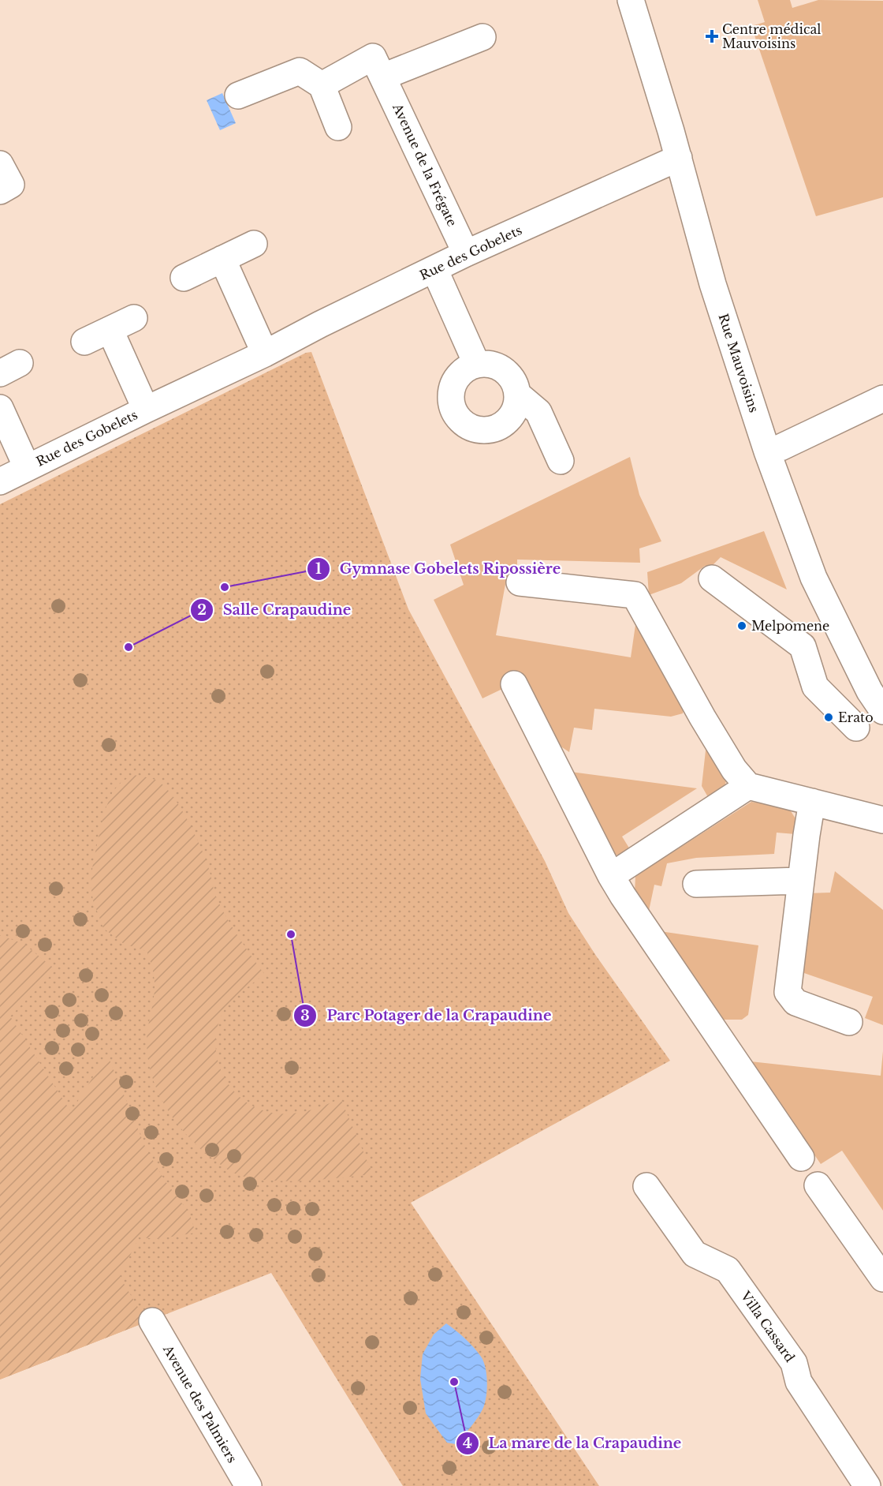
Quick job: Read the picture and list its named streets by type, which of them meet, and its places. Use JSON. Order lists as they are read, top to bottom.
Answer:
{
  "streets": {
    "street": [
      "Avenue de la Frégate",
      "Rue des Gobelets",
      "Rue Mauvoisins",
      "Villa Cassard",
      "Avenue des Palmiers"
    ]
  },
  "crossings": [
    ["Avenue de la Frégate", "Rue des Gobelets"],
    ["Rue des Gobelets", "Rue Mauvoisins"]
  ],
  "places": {
    "health": ["Centre médical Mauvoisins"],
    "other": [
      "Gymnase Gobelets Ripossière",
      "Melpomene",
      "Salle Crapaudine",
      "Erato",
      "Parc Potager de la Crapaudine",
      "La mare de la Crapaudine"
    ]
  }
}
